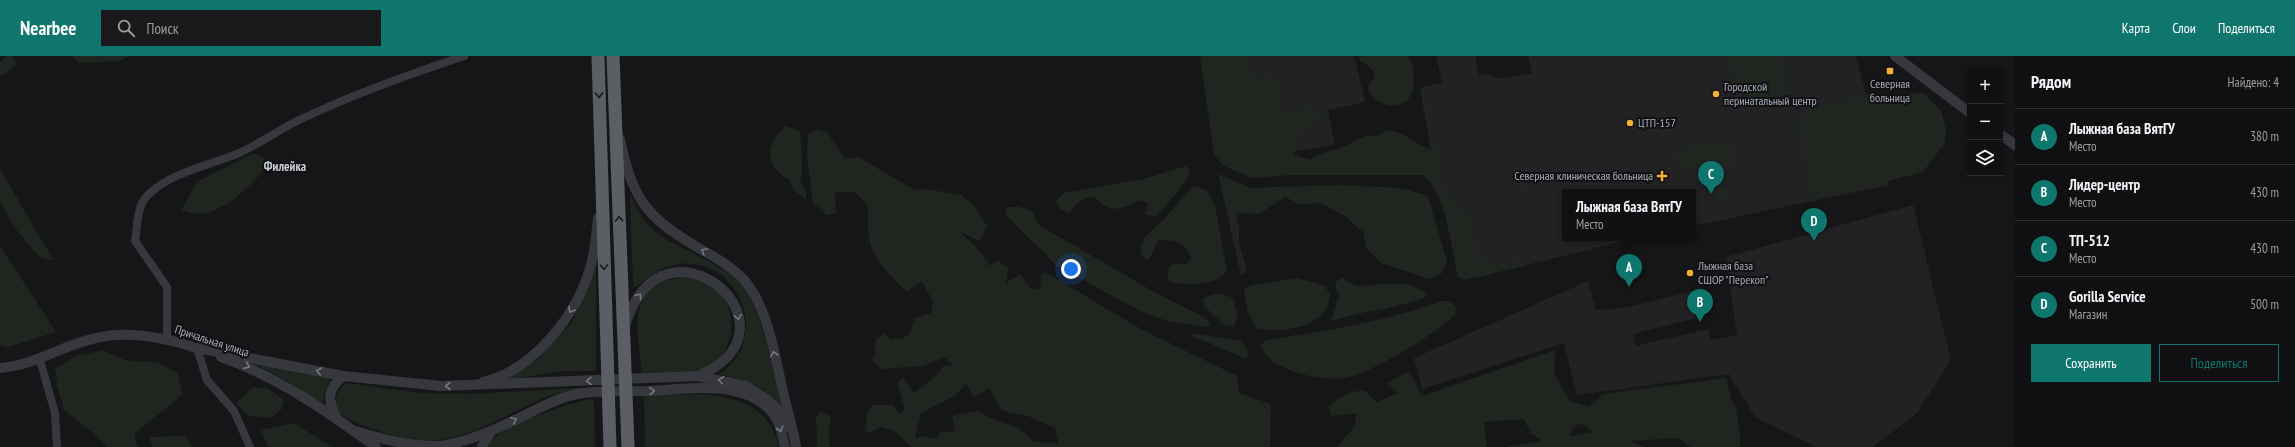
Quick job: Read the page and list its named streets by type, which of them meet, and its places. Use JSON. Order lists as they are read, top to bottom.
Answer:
{
  "streets": {
    "street": ["Причальная улица"]
  },
  "districts": ["Филейка"],
  "places": {
    "transit": ["Северная больница"],
    "other": ["Городской перинатальный центр", "ЦТП-157", "Лыжная база СШОР \"Перекоп\""],
    "health": ["Северная клиническая больница"]
  },
  "page": {
    "header": "Nearbee",
    "search": "Поиск",
    "nav": ["Карта", "Слои", "Поделиться"],
    "heading": ["Рядом", "Найдено: 4"],
    "map_buttons": ["+", "−"],
    "list": [
      {
        "mark": "A",
        "name": "Лыжная база ВятГУ",
        "note": "Место",
        "value": "380 m"
      },
      {
        "mark": "B",
        "name": "Лидер-центр",
        "note": "Место",
        "value": "430 m"
      },
      {
        "mark": "C",
        "name": "ТП-512",
        "note": "Место",
        "value": "430 m"
      },
      {
        "mark": "D",
        "name": "Gorilla Service",
        "note": "Магазин",
        "value": "500 m"
      }
    ],
    "pins": [
      "C",
      "D",
      "A",
      "B"
    ],
    "popup": ["Лыжная база ВятГУ", "Место"],
    "buttons": ["Сохранить", "Поделиться"]
  }
}
